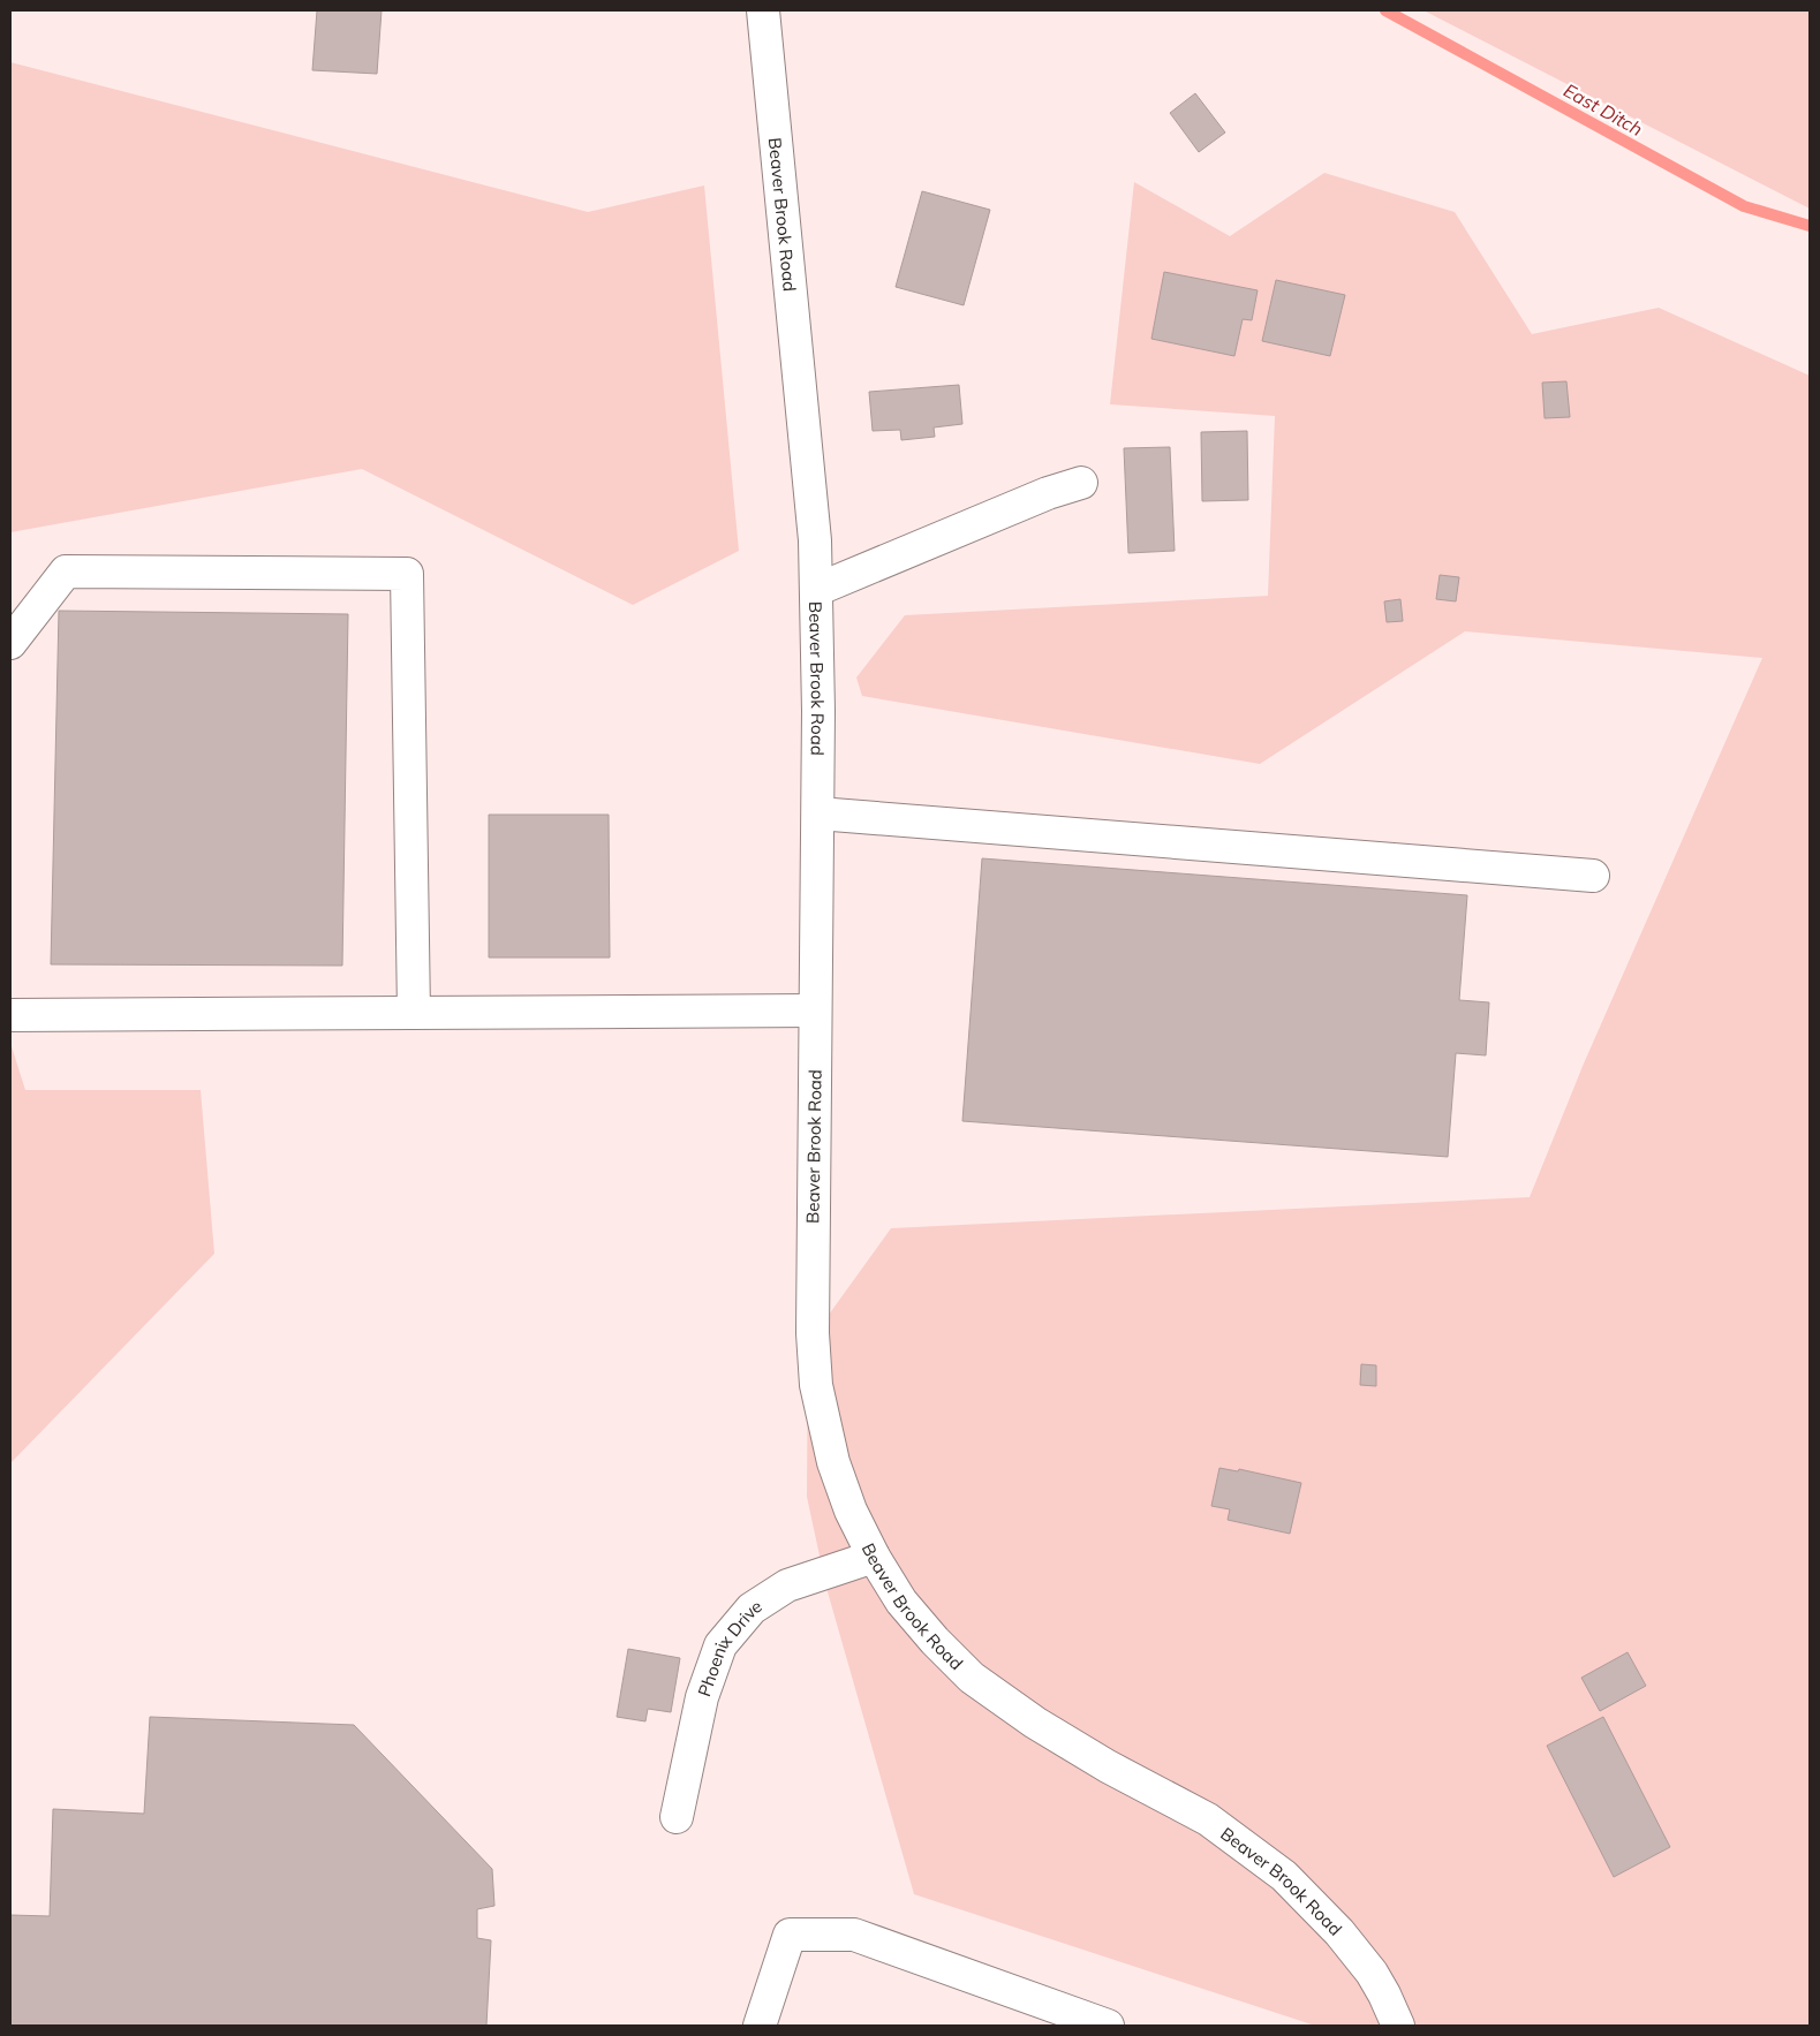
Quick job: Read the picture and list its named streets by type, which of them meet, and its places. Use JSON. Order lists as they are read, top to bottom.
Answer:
{
  "streets": {
    "street": ["Beaver Brook Road", "Phoenix Drive"]
  },
  "crossings": [
    ["Beaver Brook Road", "Phoenix Drive"]
  ],
  "water": ["East Ditch"]
}
